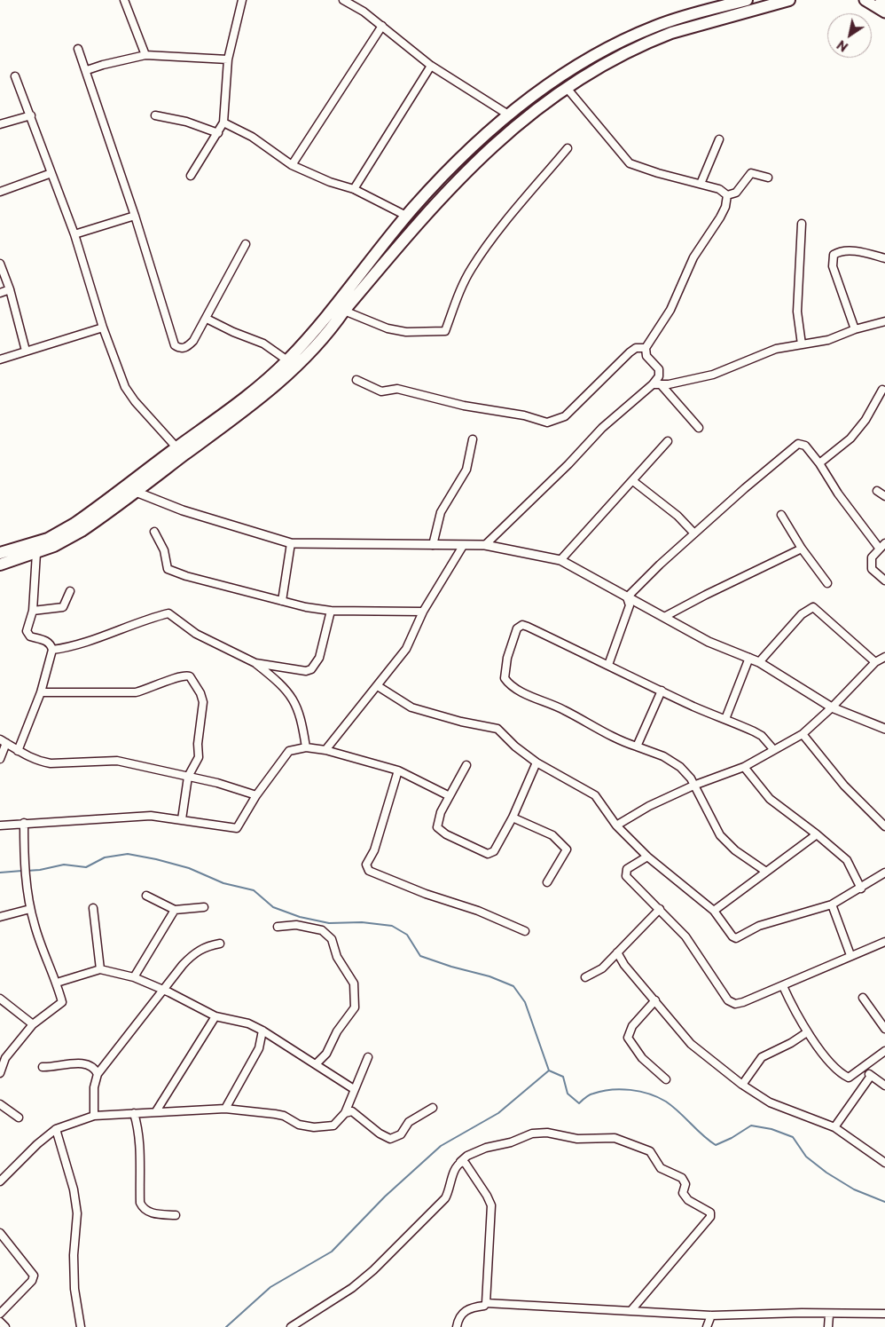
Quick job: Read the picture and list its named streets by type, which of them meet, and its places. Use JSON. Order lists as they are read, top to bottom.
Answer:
{
  "north": "bottom left"
}
